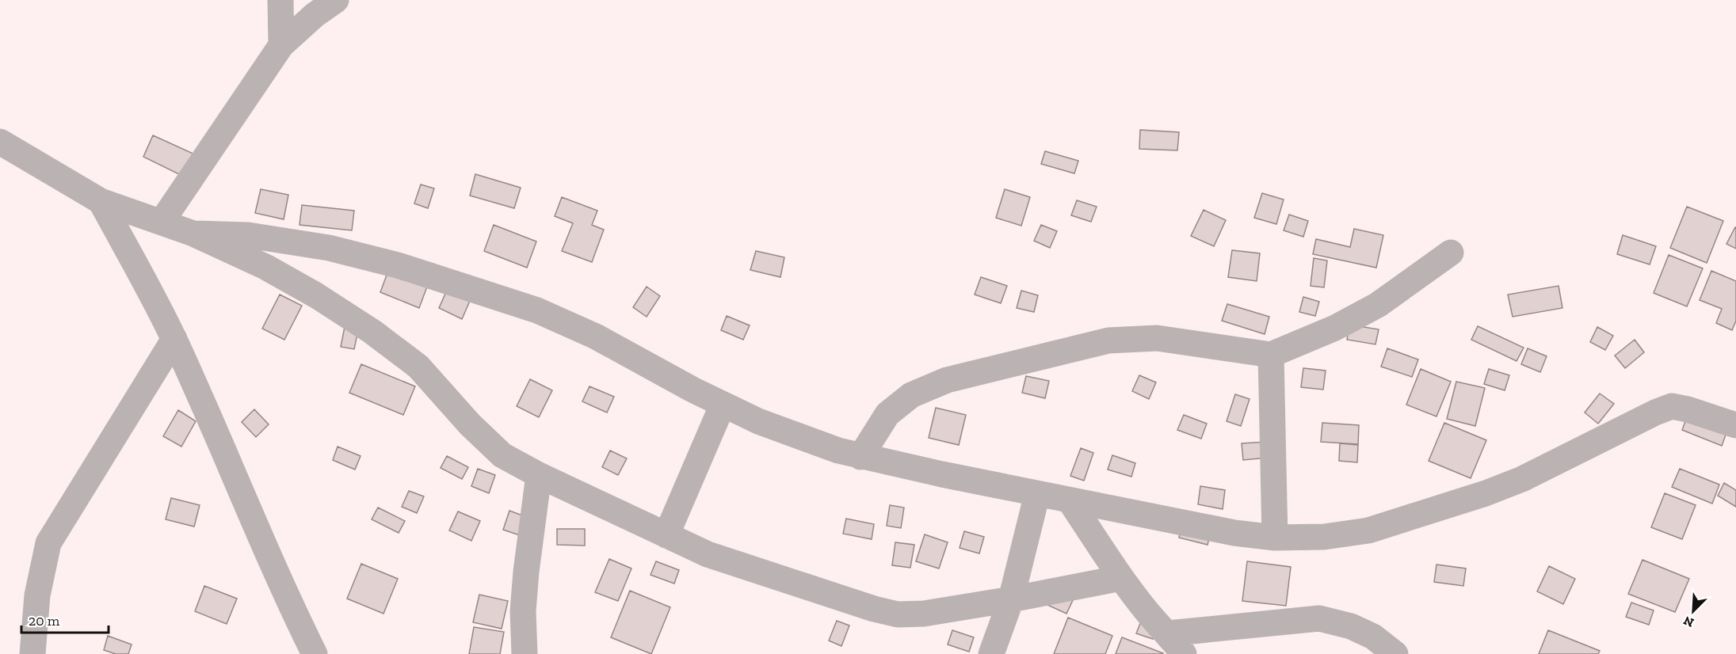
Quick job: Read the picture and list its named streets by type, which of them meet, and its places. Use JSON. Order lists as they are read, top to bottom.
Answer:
{
  "scale_bar": "20 m",
  "north": "bottom left"
}
